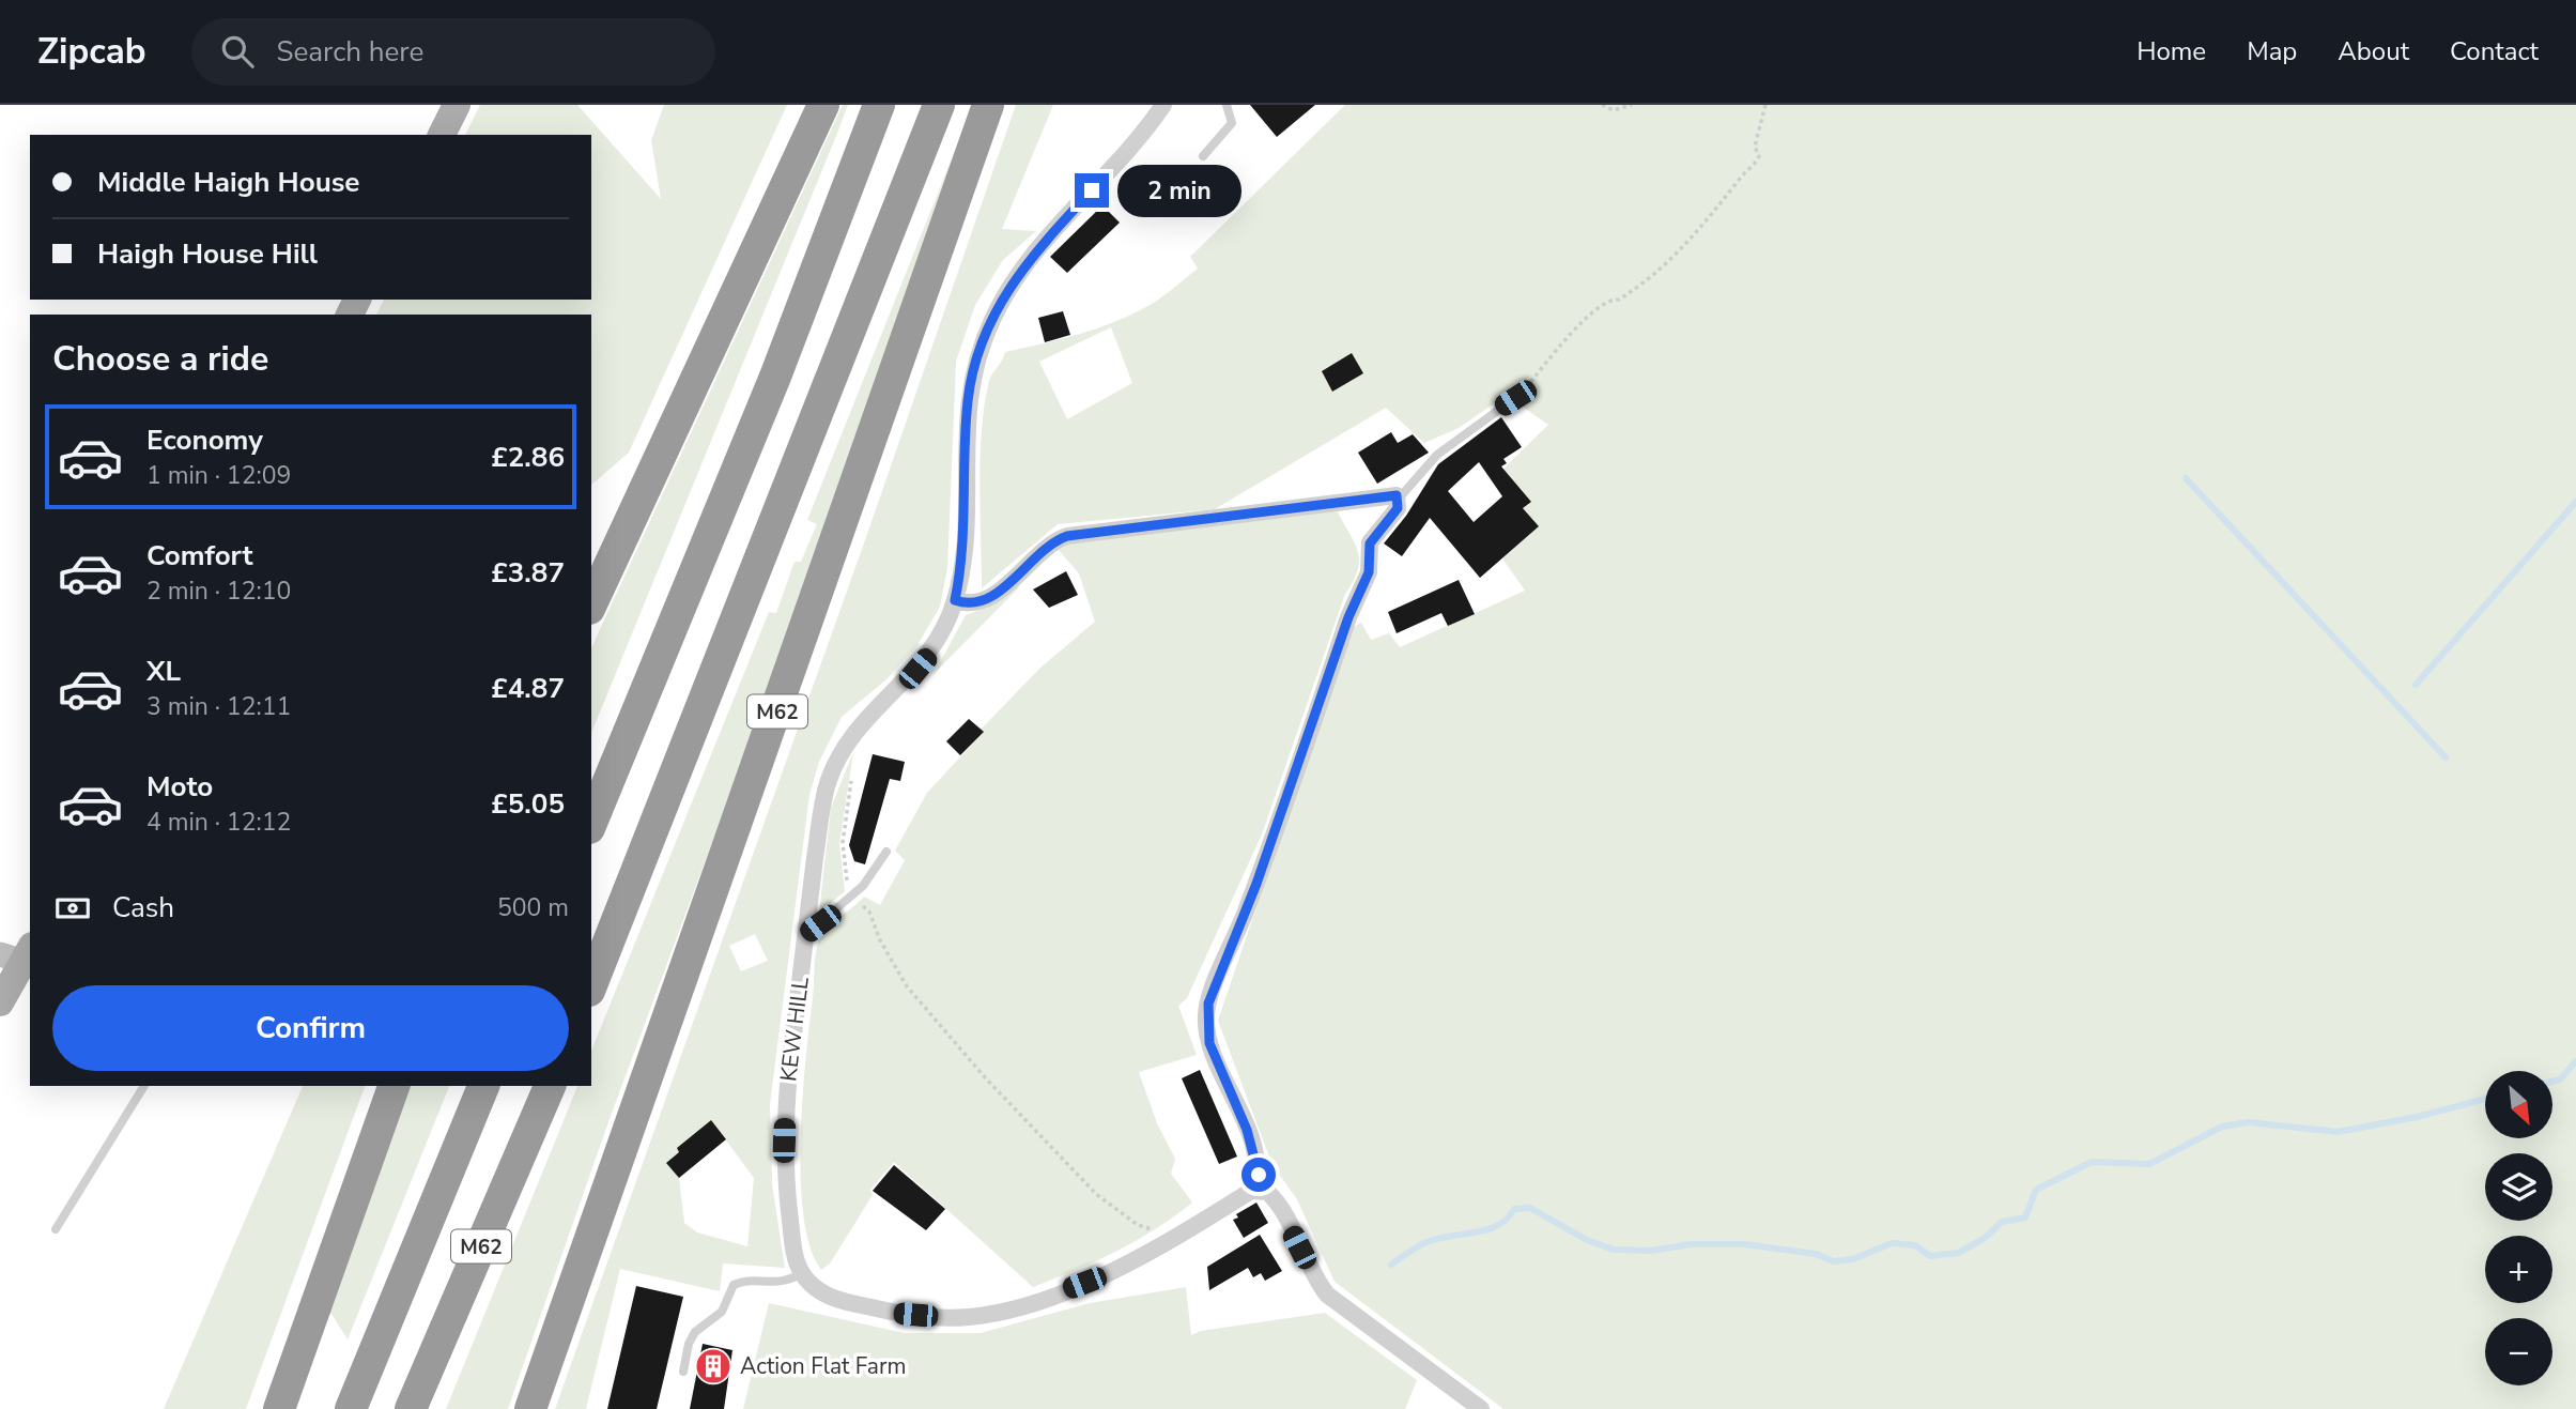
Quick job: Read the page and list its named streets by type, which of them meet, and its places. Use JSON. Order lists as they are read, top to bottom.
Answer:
{
  "streets": {
    "highway": ["M62"],
    "street": ["KEW HILL"]
  },
  "places": {
    "building": ["Action Flat Farm"]
  },
  "north": "bottom right",
  "page": {
    "header": "Zipcab",
    "search": "Search here",
    "nav": [
      "Home",
      "Map",
      "About",
      "Contact"
    ],
    "banner": ["Middle Haigh House", "Haigh House Hill"],
    "bubble": "2 min",
    "heading": "Choose a ride",
    "list": [
      {
        "name": "Economy",
        "note": "1 min · 12:09",
        "value": "£2.86"
      },
      {
        "name": "Comfort",
        "note": "2 min · 12:10",
        "value": "£3.87"
      },
      {
        "name": "XL",
        "note": "3 min · 12:11",
        "value": "£4.87"
      },
      {
        "name": "Moto",
        "note": "4 min · 12:12",
        "value": "£5.05"
      }
    ],
    "pay": ["Cash", "500 m"],
    "buttons": "Confirm",
    "map_buttons": ["+", "−"]
  }
}
